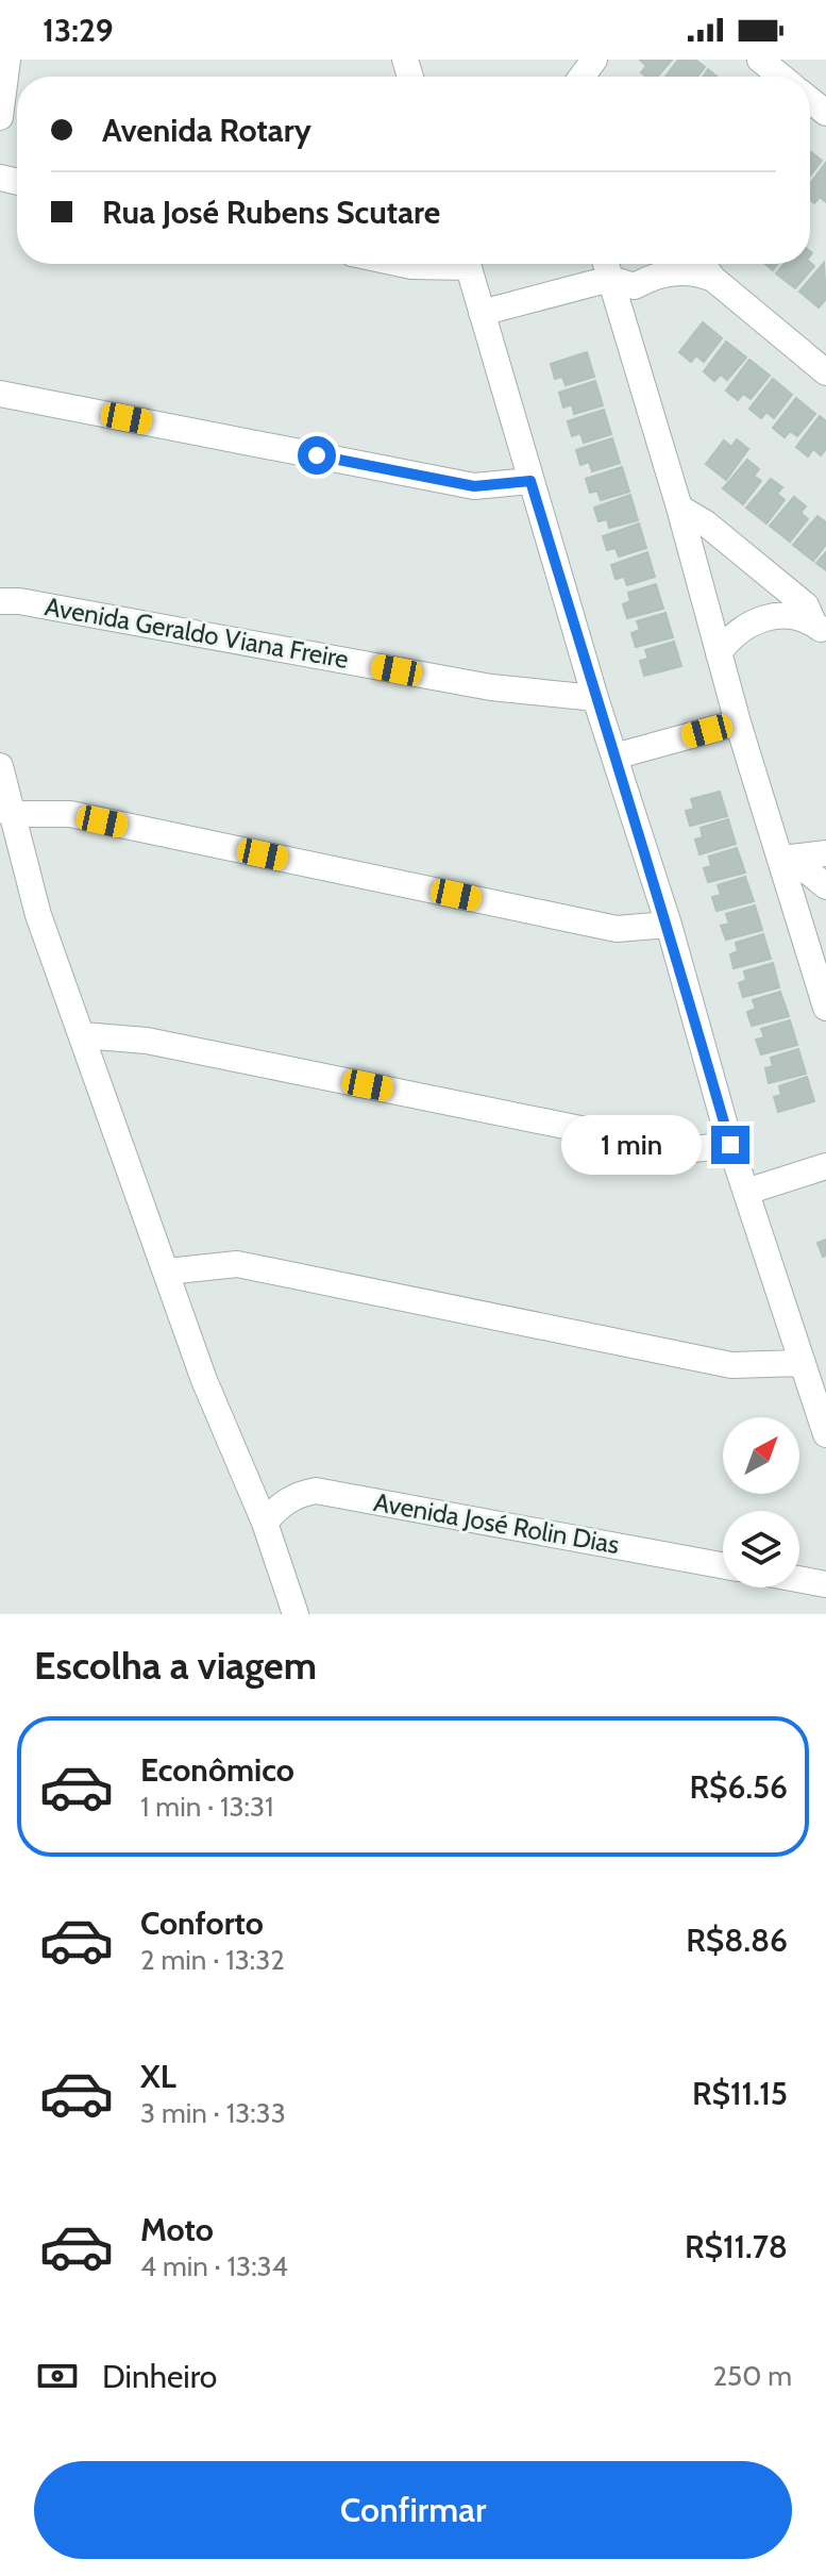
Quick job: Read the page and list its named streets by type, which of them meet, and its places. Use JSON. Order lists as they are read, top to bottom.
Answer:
{
  "streets": {
    "street": ["Avenida Geraldo Viana Freire", "Avenida José Rolin Dias"]
  },
  "north": "top right",
  "page": {
    "status": "13:29",
    "banner": ["Avenida Rotary", "Rua José Rubens Scutare"],
    "bubble": "1 min",
    "heading": "Escolha a viagem",
    "list": [
      {
        "name": "Econômico",
        "note": "1 min · 13:31",
        "value": "R$6.56"
      },
      {
        "name": "Conforto",
        "note": "2 min · 13:32",
        "value": "R$8.86"
      },
      {
        "name": "XL",
        "note": "3 min · 13:33",
        "value": "R$11.15"
      },
      {
        "name": "Moto",
        "note": "4 min · 13:34",
        "value": "R$11.78"
      }
    ],
    "pay": ["Dinheiro", "250 m"],
    "buttons": "Confirmar"
  }
}
